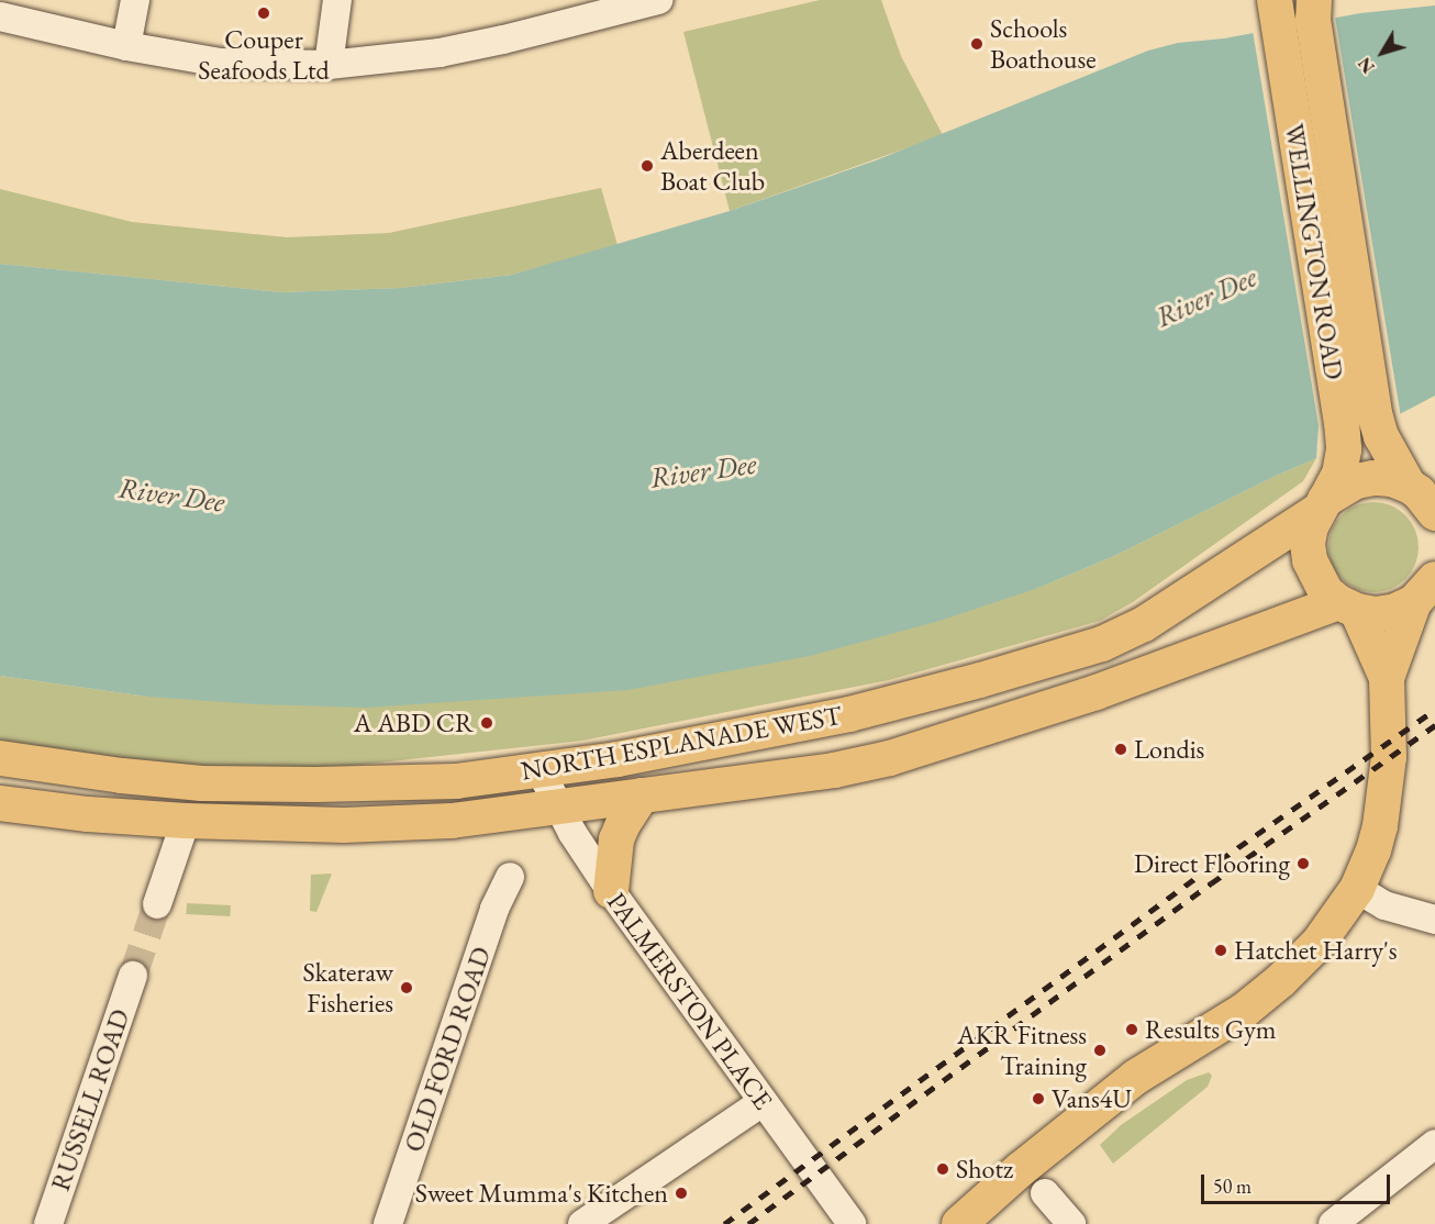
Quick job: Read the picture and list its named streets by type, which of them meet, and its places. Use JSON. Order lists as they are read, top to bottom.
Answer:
{
  "streets": {
    "main road": ["WELLINGTON ROAD", "NORTH ESPLANADE WEST"],
    "street": ["PALMERSTON PLACE", "OLD FORD ROAD", "RUSSELL ROAD"]
  },
  "crossings": [
    ["WELLINGTON ROAD", "NORTH ESPLANADE WEST"],
    ["NORTH ESPLANADE WEST", "PALMERSTON PLACE"]
  ],
  "water": ["River Dee"],
  "places": [
    "Couper Seafoods Ltd",
    "Schools Boathouse",
    "Aberdeen Boat Club",
    "A ABD CR",
    "Londis",
    "Direct Flooring",
    "Hatchet Harry's",
    "Skateraw Fisheries",
    "Results Gym",
    "AKR Fitness Training",
    "Vans4U",
    "Shotz",
    "Sweet Mumma's Kitchen"
  ],
  "scale_bar": "50 m",
  "north": "bottom left"
}
